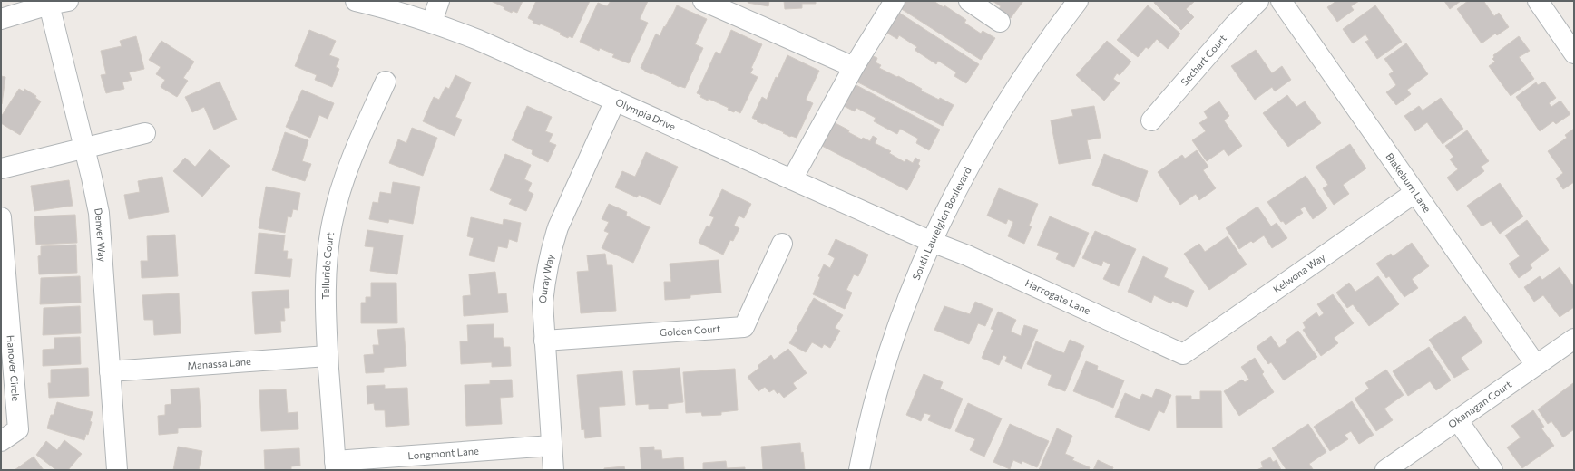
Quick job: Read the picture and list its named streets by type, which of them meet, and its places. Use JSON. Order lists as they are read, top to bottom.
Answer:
{
  "streets": {
    "street": [
      "Sechart Court",
      "Olympia Drive",
      "Blakeburn Lane",
      "South Laurelglen Boulevard",
      "Denver Way",
      "Telluride Court",
      "Kelwona Way",
      "Ouray Way",
      "Harrogate Lane",
      "Golden Court",
      "Manassa Lane",
      "Hanover Circle",
      "Okanagan Court",
      "Longmont Lane"
    ]
  },
  "crossings": [
    ["Olympia Drive", "South Laurelglen Boulevard"],
    ["Olympia Drive", "Ouray Way"],
    ["Olympia Drive", "Harrogate Lane"],
    ["Blakeburn Lane", "Kelwona Way"],
    ["Blakeburn Lane", "Okanagan Court"],
    ["South Laurelglen Boulevard", "Harrogate Lane"],
    ["Denver Way", "Manassa Lane"],
    ["Telluride Court", "Manassa Lane"],
    ["Telluride Court", "Longmont Lane"],
    ["Kelwona Way", "Harrogate Lane"],
    ["Ouray Way", "Golden Court"],
    ["Ouray Way", "Longmont Lane"]
  ]
}
